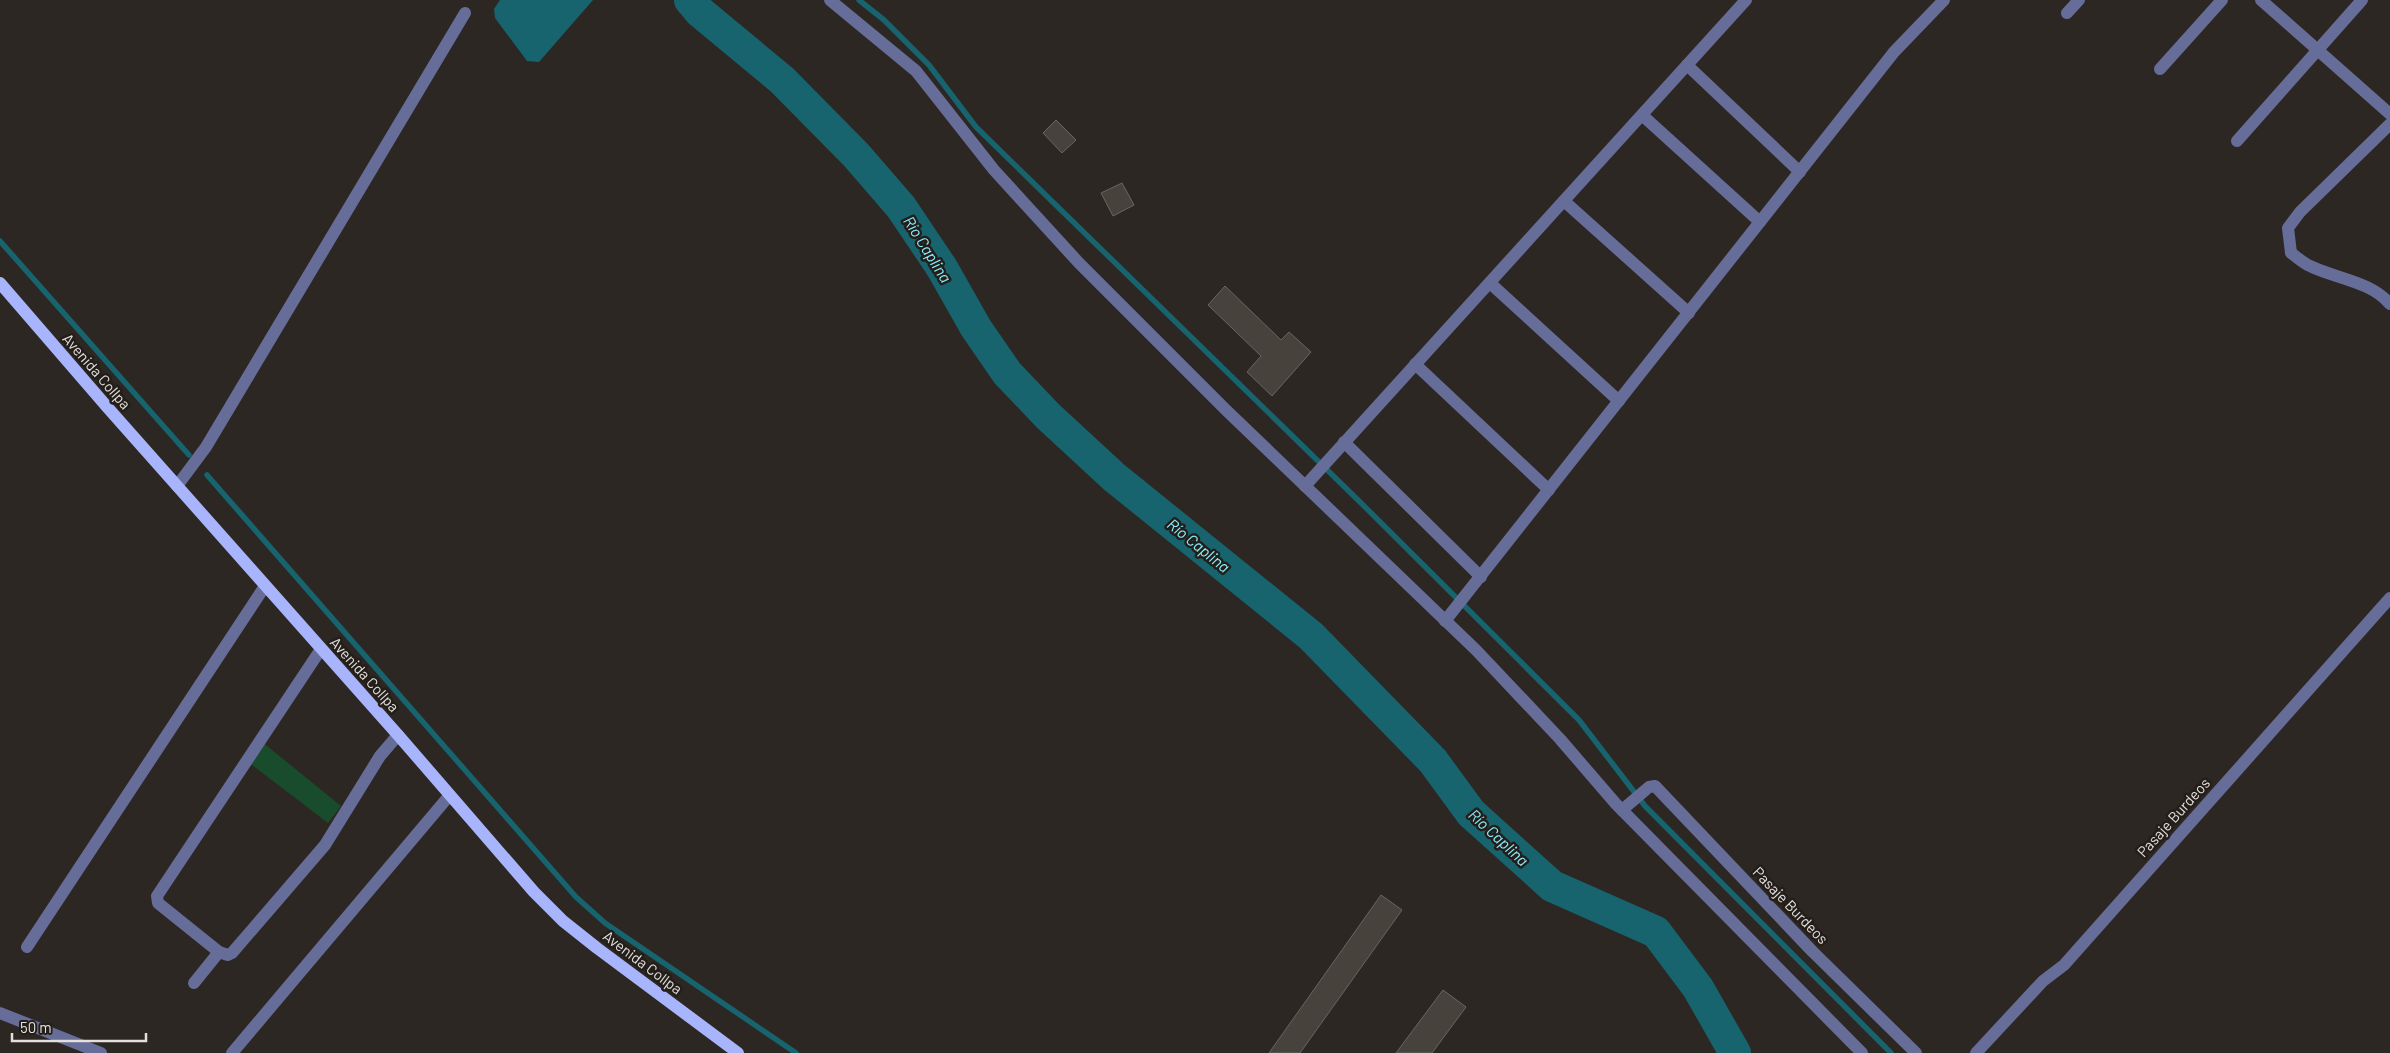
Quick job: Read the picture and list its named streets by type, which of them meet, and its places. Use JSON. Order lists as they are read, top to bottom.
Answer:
{
  "streets": {
    "main road": ["Avenida Collpa"],
    "street": ["Pasaje Burdeos"]
  },
  "water": ["Río Caplina"],
  "scale_bar": "50 m"
}
